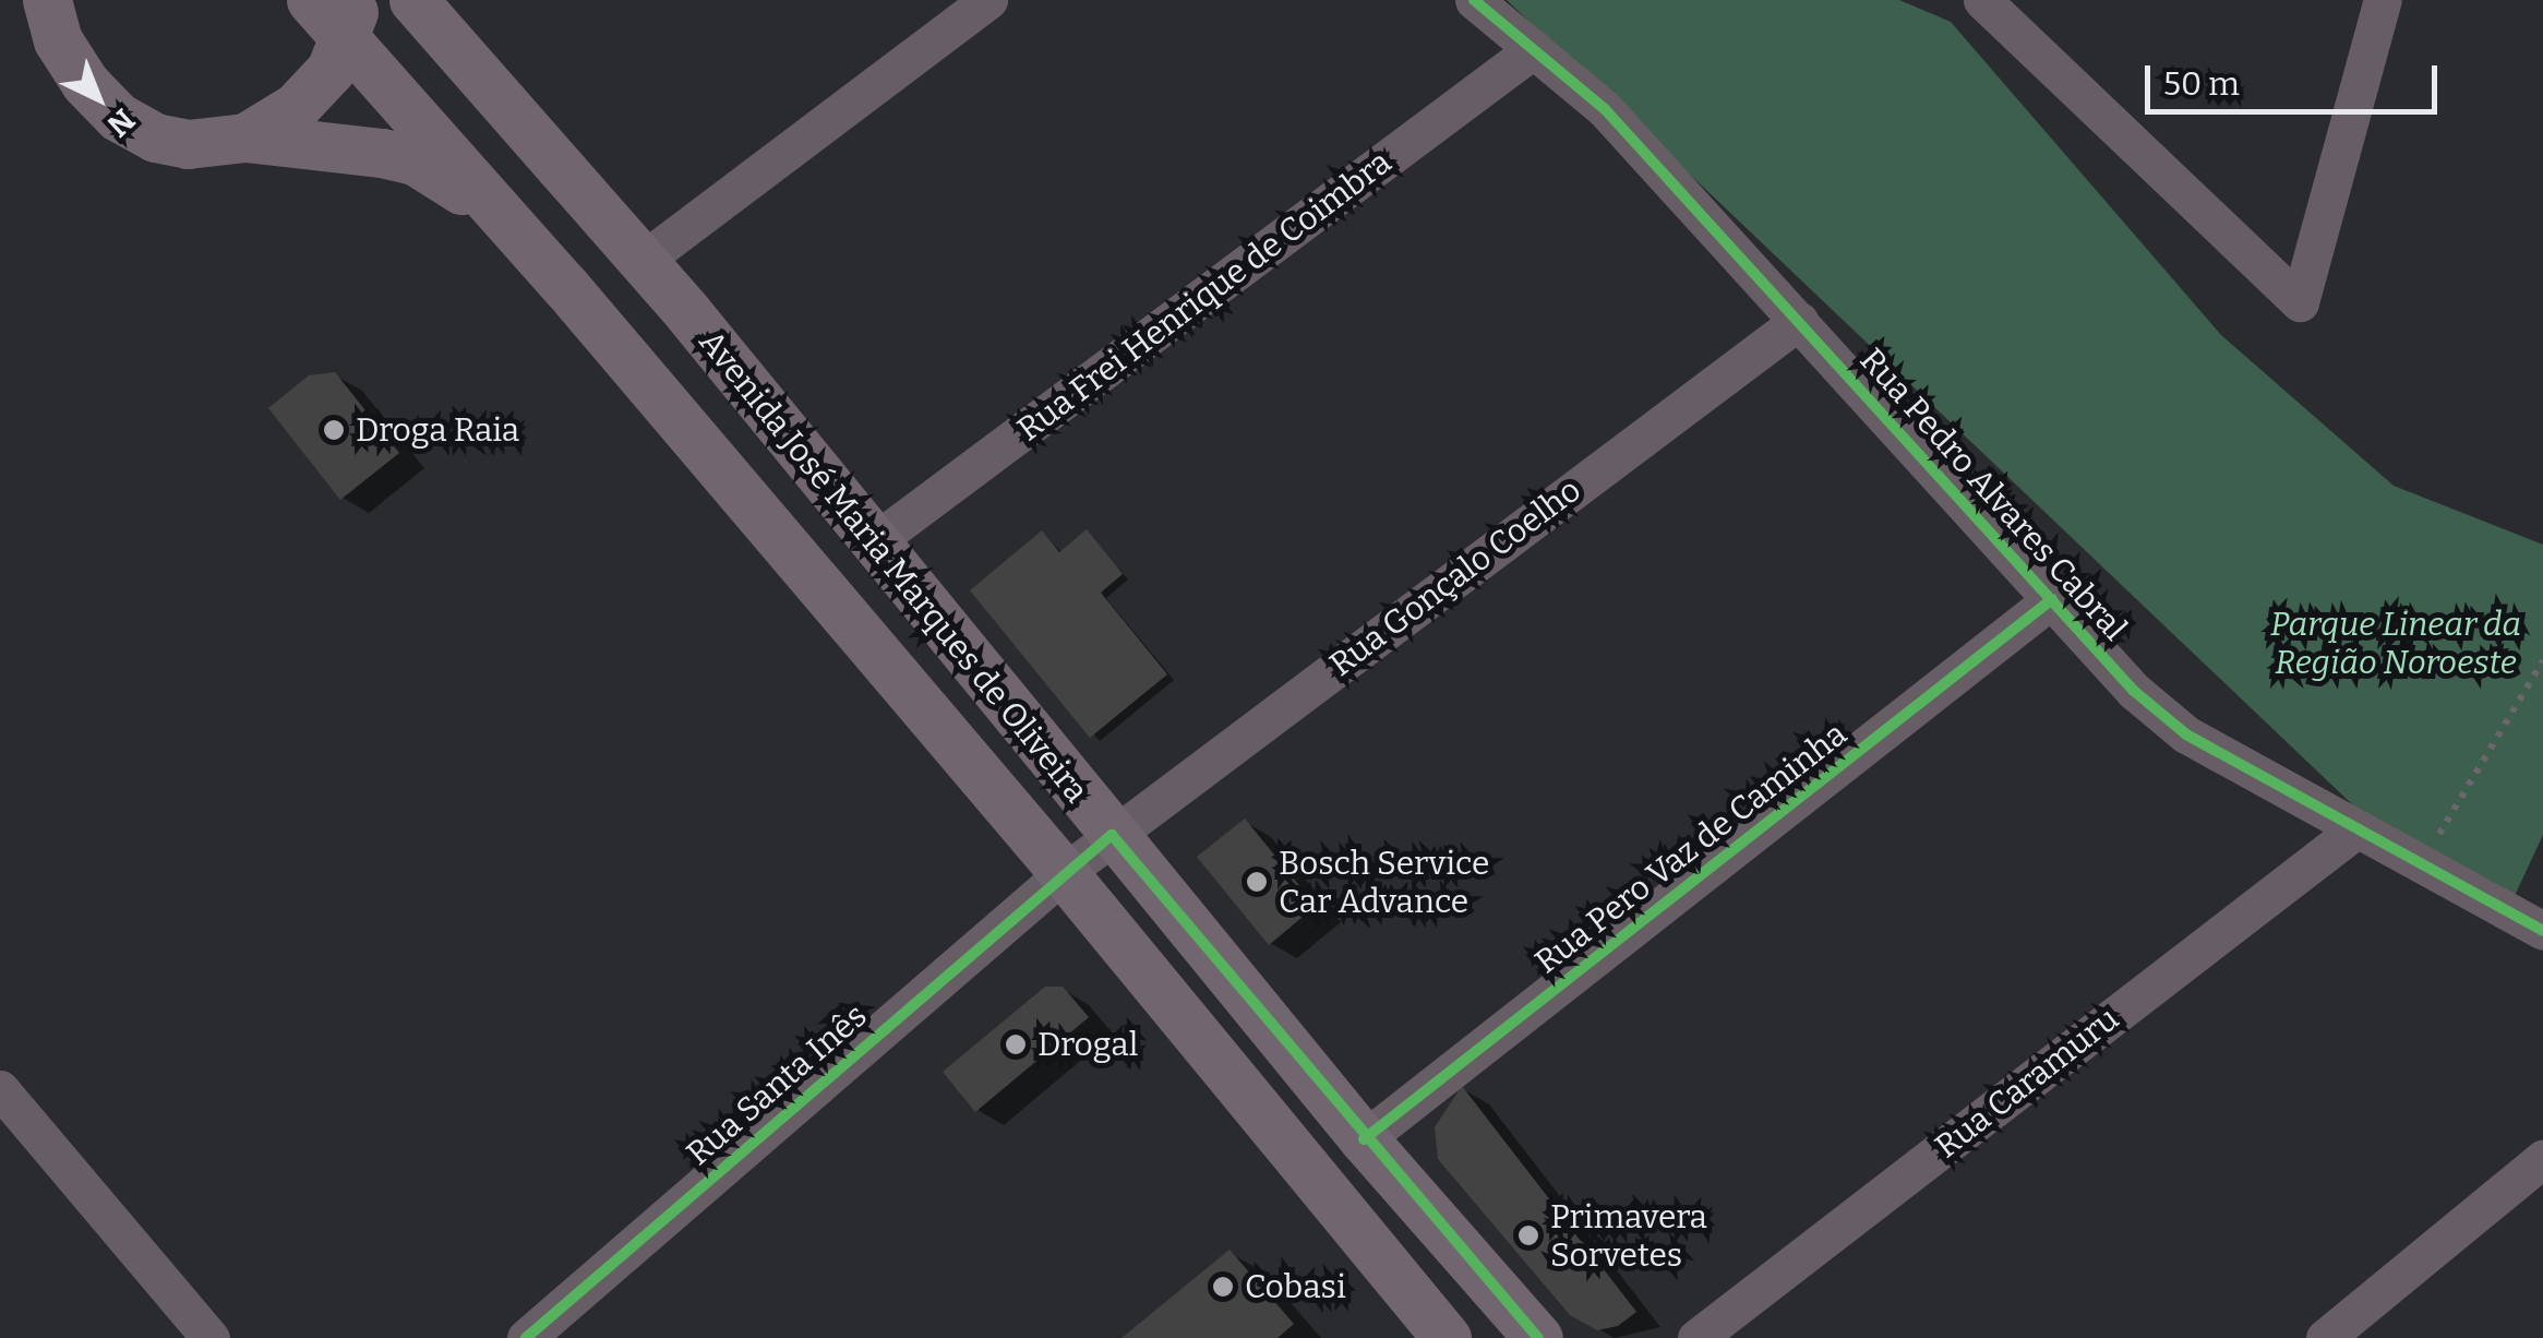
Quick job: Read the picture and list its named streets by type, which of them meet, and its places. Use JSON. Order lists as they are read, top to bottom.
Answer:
{
  "streets": {
    "main road": ["Avenida José Maria Marques de Oliveira"],
    "street": [
      "Rua Frei Henrique de Coimbra",
      "Rua Pedro Alvares Cabral",
      "Rua Gonçalo Coelho",
      "Rua Pero Vaz de Caminha",
      "Rua Caramuru",
      "Rua Santa Inês"
    ]
  },
  "crossings": [
    ["Rua Frei Henrique de Coimbra", "Rua Pedro Alvares Cabral"],
    ["Rua Frei Henrique de Coimbra", "Avenida José Maria Marques de Oliveira"],
    ["Rua Pedro Alvares Cabral", "Rua Gonçalo Coelho"],
    ["Rua Pedro Alvares Cabral", "Rua Pero Vaz de Caminha"],
    ["Rua Pedro Alvares Cabral", "Rua Caramuru"],
    ["Avenida José Maria Marques de Oliveira", "Rua Gonçalo Coelho"],
    ["Avenida José Maria Marques de Oliveira", "Rua Pero Vaz de Caminha"],
    ["Avenida José Maria Marques de Oliveira", "Rua Santa Inês"],
    ["Rua Gonçalo Coelho", "Rua Santa Inês"]
  ],
  "parks": ["Parque Linear da Região Noroeste"],
  "places": [
    "Droga Raia",
    "Bosch Service Car Advance",
    "Drogal",
    "Primavera Sorvetes",
    "Cobasi"
  ],
  "scale_bar": "50 m",
  "north": "bottom right"
}
